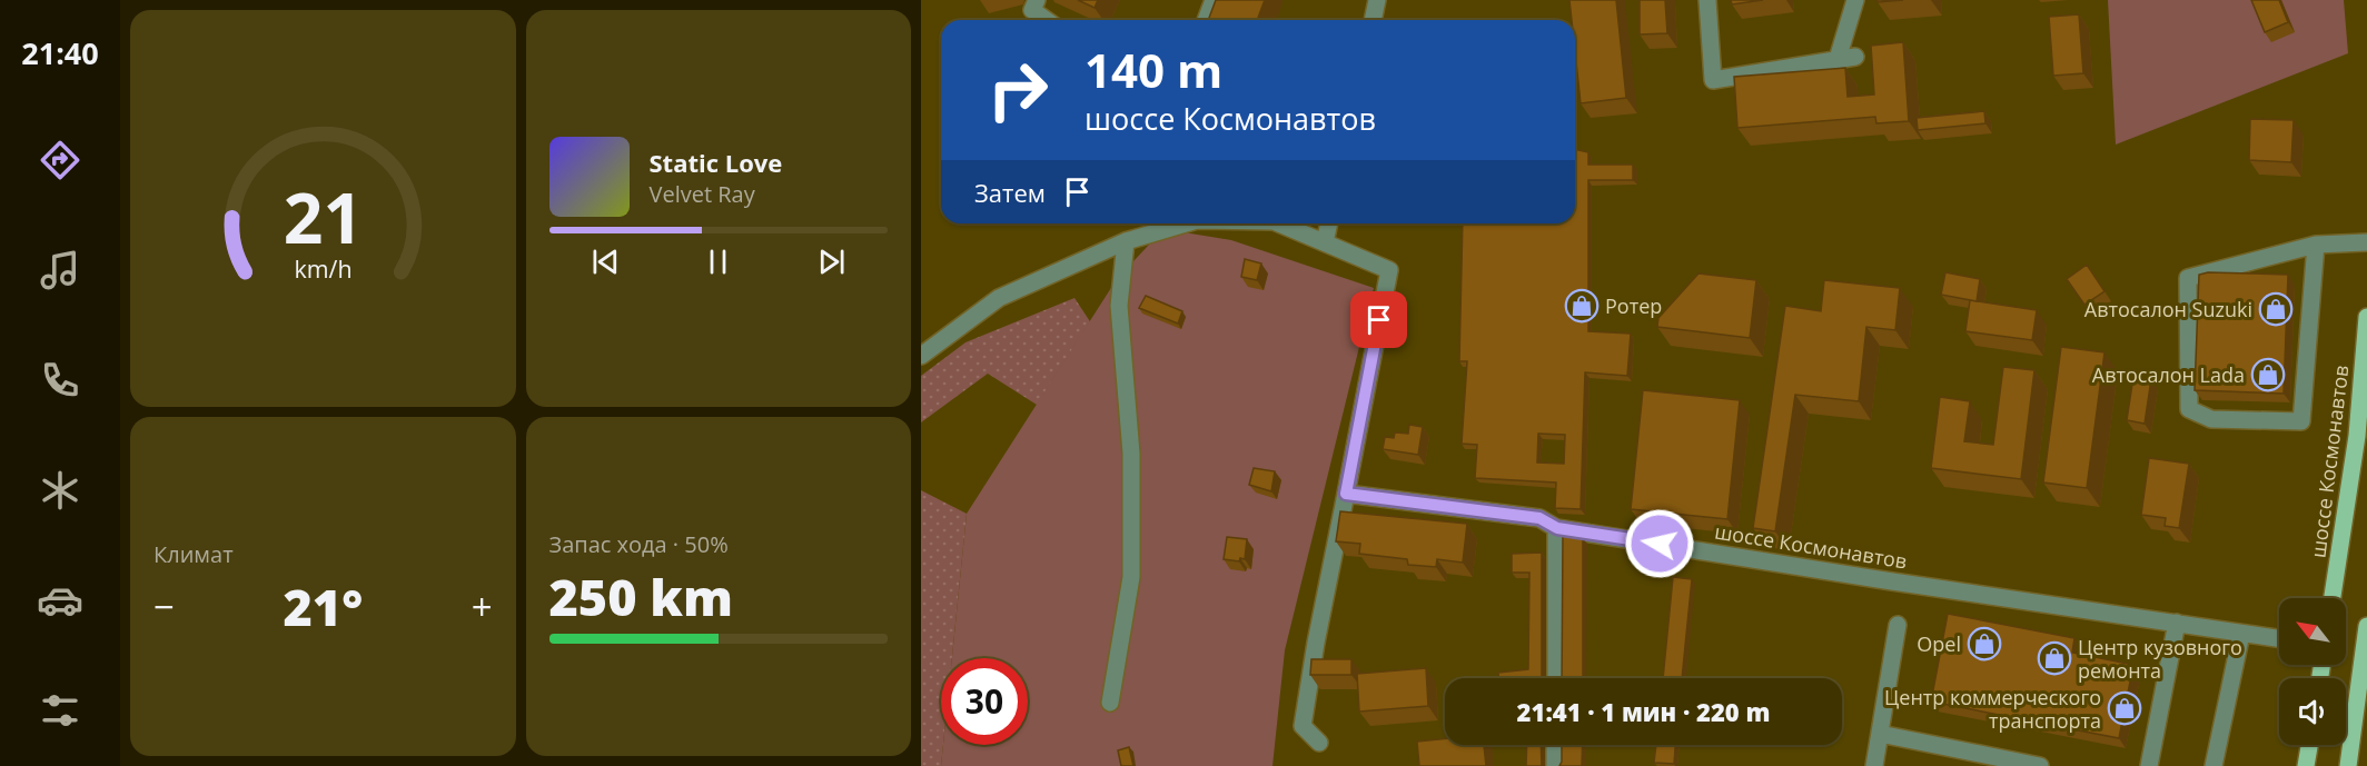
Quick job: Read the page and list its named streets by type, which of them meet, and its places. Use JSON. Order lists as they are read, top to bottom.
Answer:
{
  "streets": {
    "main road": ["шоссе Космонавтов"]
  },
  "places": {
    "shop": [
      "Ротер",
      "Автосалон Suzuki",
      "Автосалон Lada",
      "Opel",
      "Центр кузовного ремонта",
      "Центр коммерческого транспорта"
    ]
  },
  "north": "top left",
  "page": {
    "tabs": "21:40",
    "turn": ["140 m", "шоссе Космонавтов"],
    "song": ["Static Love", "Velvet Ray"],
    "then": "Затем",
    "tile": [
      "Климат",
      ["Запас хода · 50%", "250 km"]
    ],
    "heat": ["−", "21°", "+"],
    "limit": "30",
    "trip": "21:41 · 1 мин · 220 m",
    "gauge": ["21", "km/h"]
  }
}
